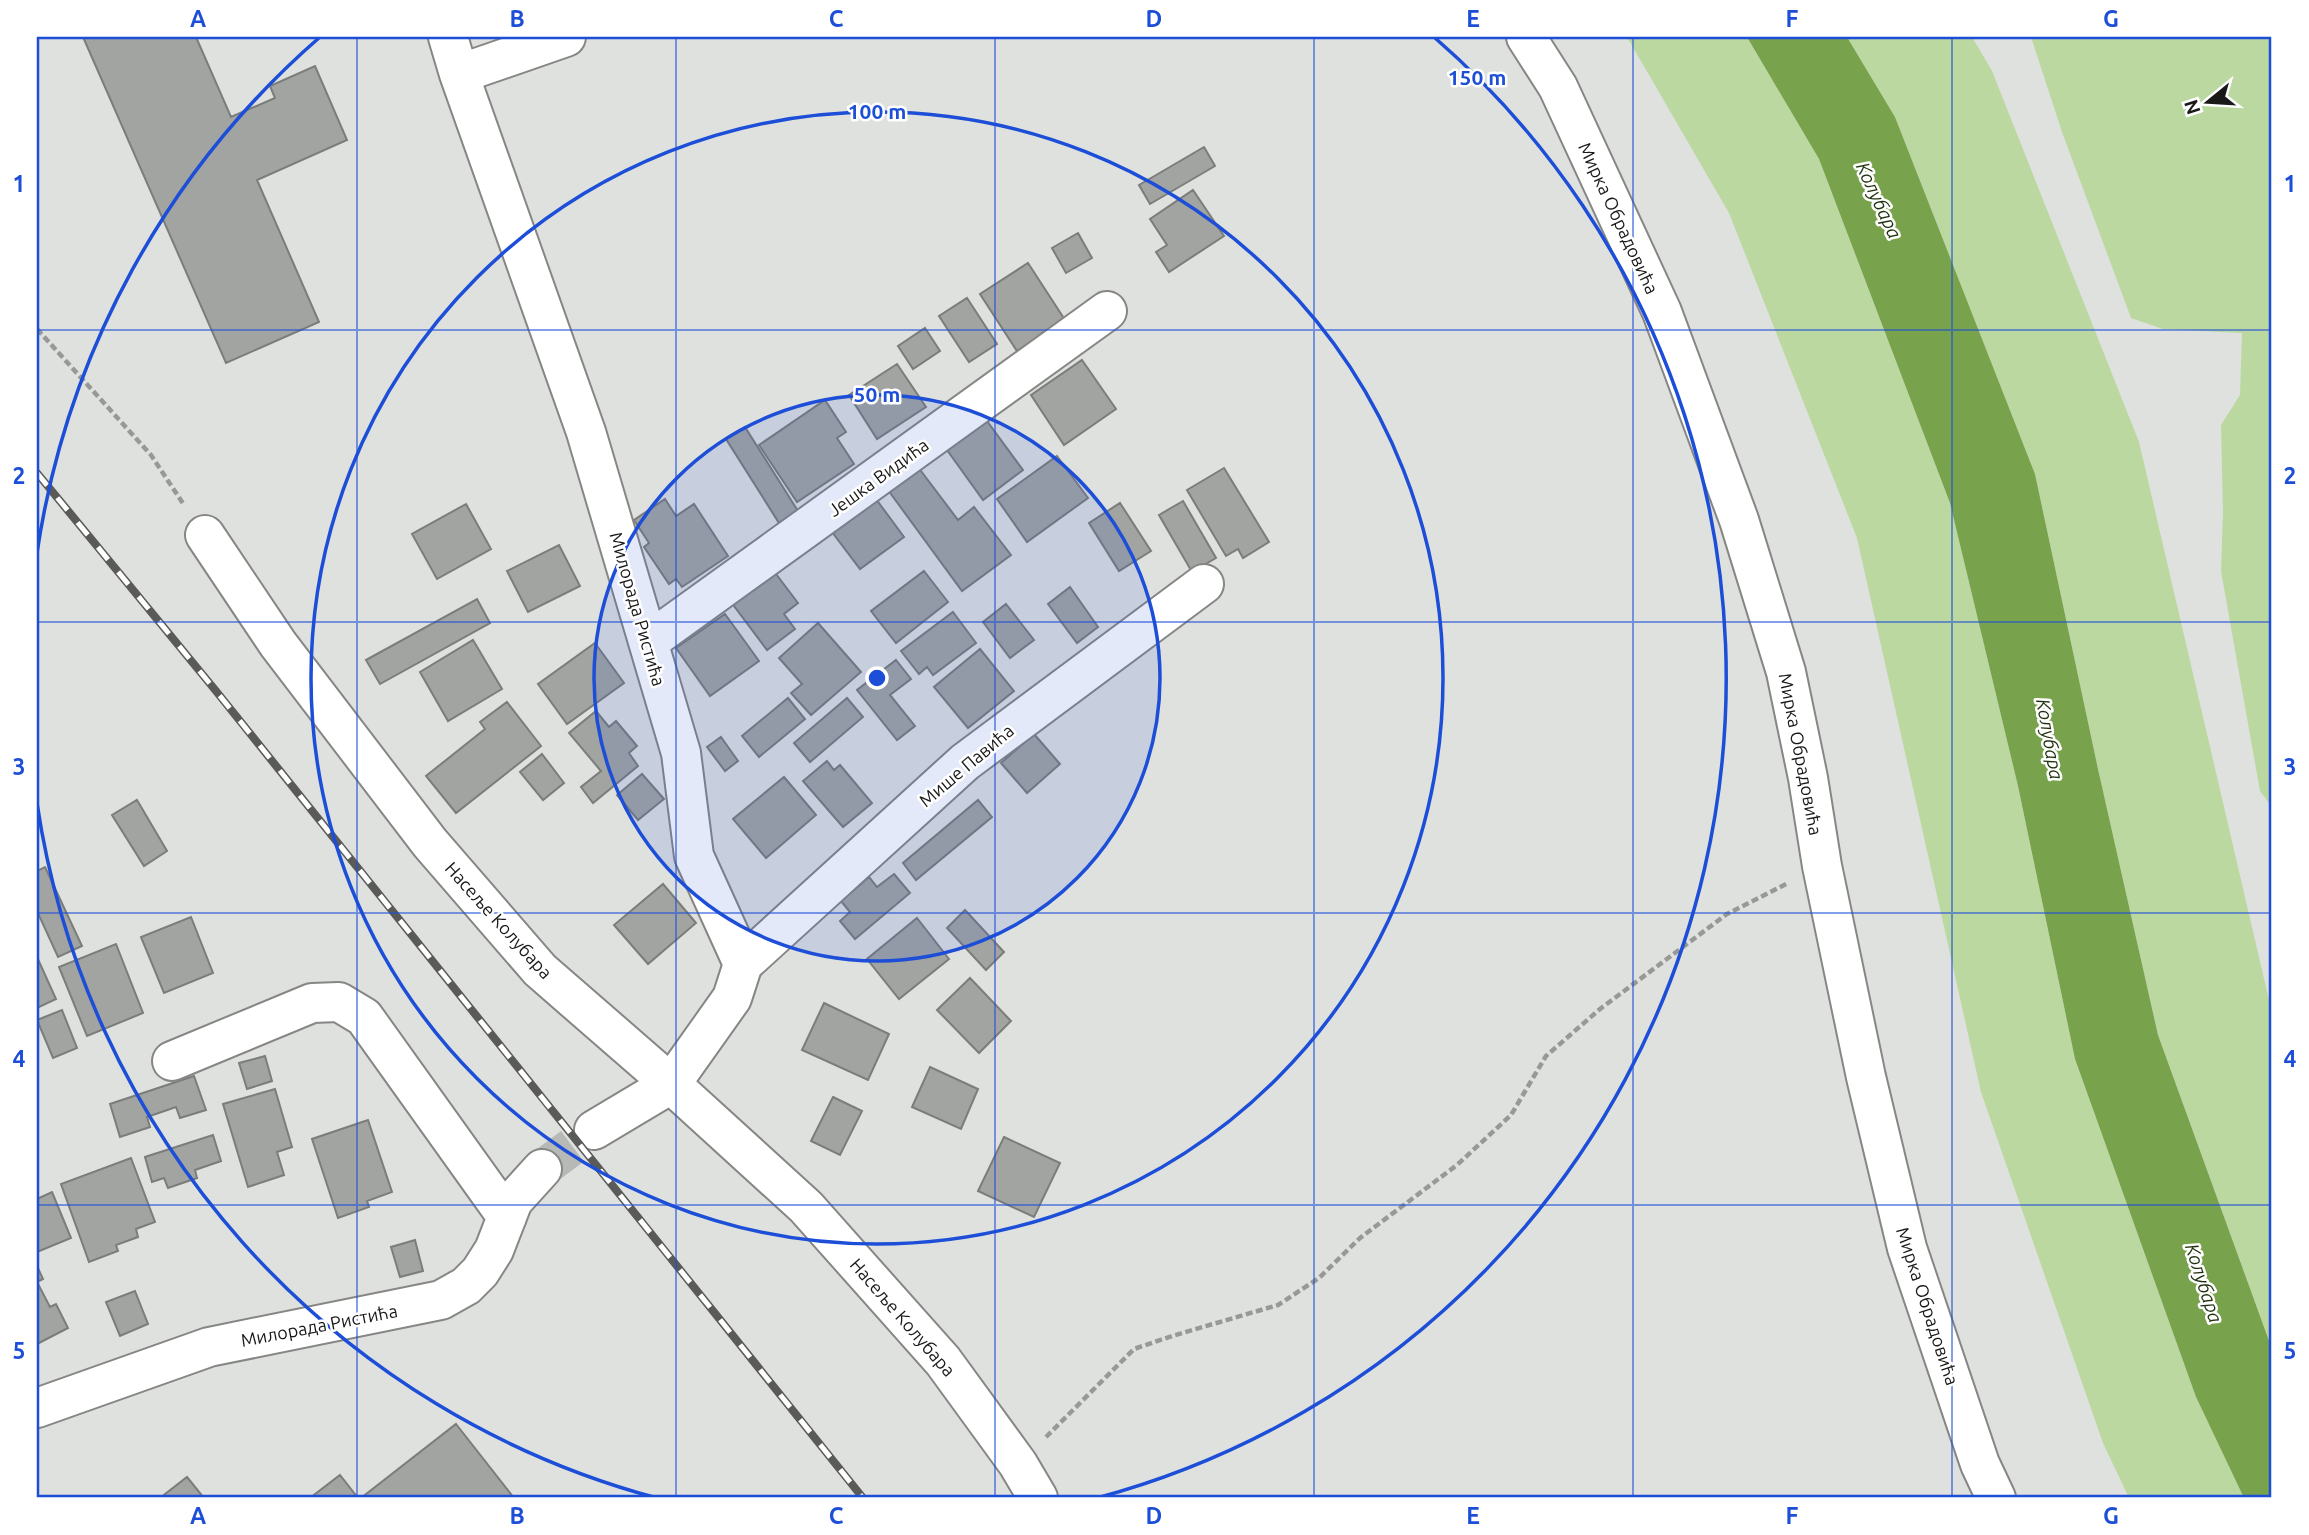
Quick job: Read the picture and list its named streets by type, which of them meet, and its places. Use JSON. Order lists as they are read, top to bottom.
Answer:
{
  "streets": {
    "street": [
      "Мирка Обрадовића",
      "Јешка Видића",
      "Милорада Ристића",
      "Мише Павића",
      "Насеље Колубара"
    ]
  },
  "crossings": [
    ["Јешка Видића", "Милорада Ристића"],
    ["Милорада Ристића", "Мише Павића"]
  ],
  "water": ["Колубара"],
  "north": "left",
  "grid": {
    "columns": [
      "A",
      "B",
      "C",
      "D",
      "E",
      "F",
      "G"
    ],
    "rows": [
      "1",
      "2",
      "3",
      "4",
      "5"
    ]
  },
  "rings": ["150 m", "100 m", "50 m"]
}
